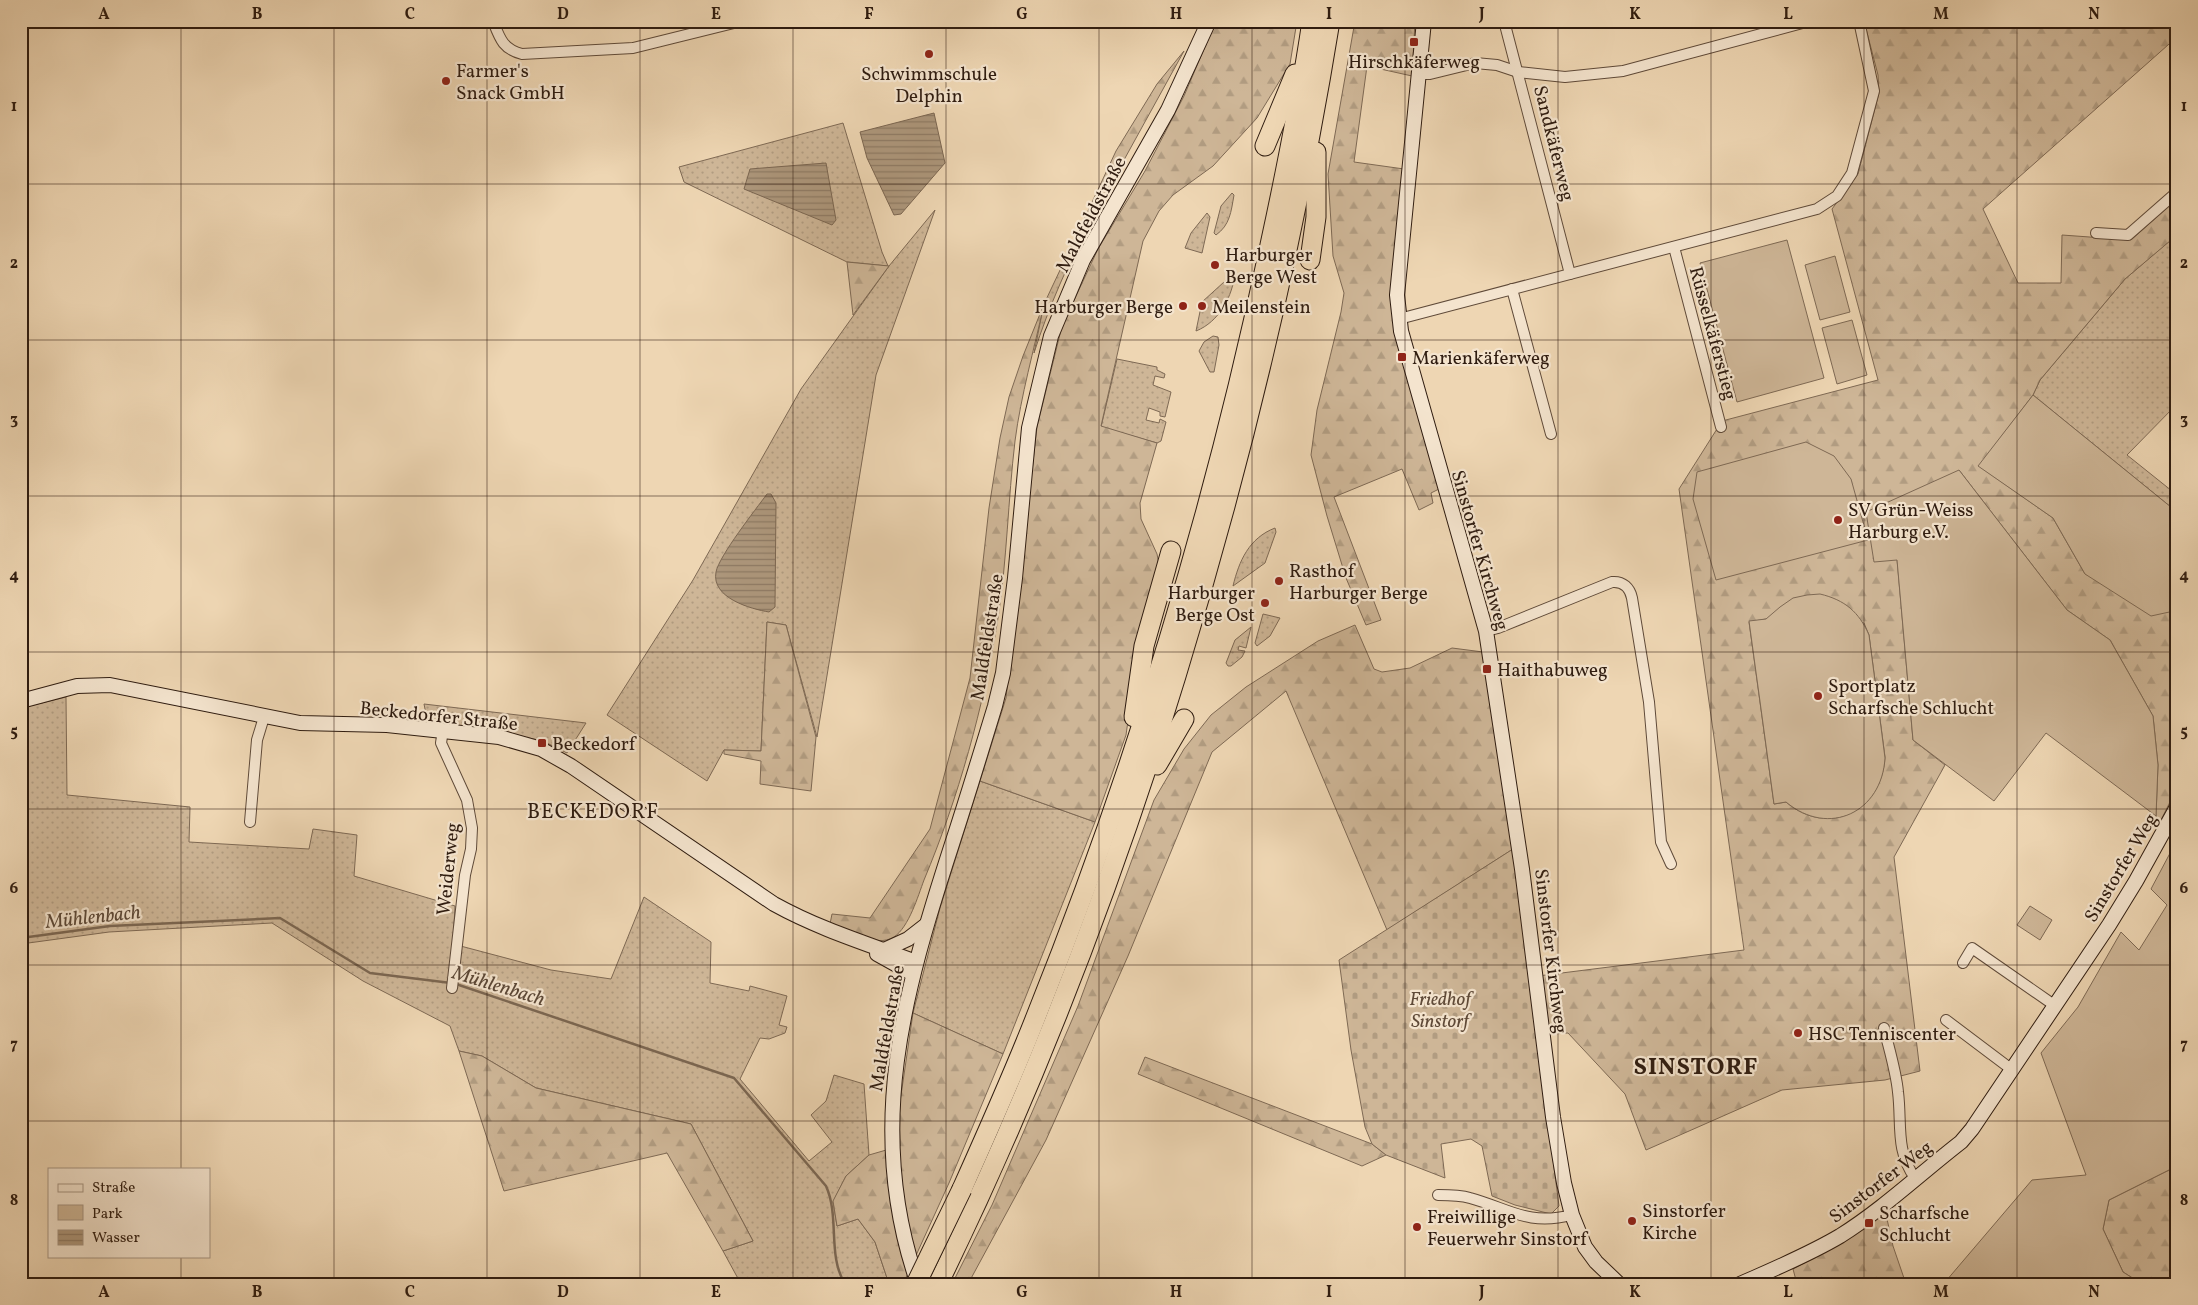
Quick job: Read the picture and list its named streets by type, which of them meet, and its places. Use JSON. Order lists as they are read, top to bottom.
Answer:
{
  "streets": {
    "street": [
      "Sandkäferweg",
      "Maldfeldstraße",
      "Rüsselkäferstieg",
      "Sinstorfer Kirchweg",
      "Beckedorfer Straße",
      "Sinstorfer Weg",
      "Weiderweg"
    ]
  },
  "crossings": [
    ["Maldfeldstraße", "Beckedorfer Straße"],
    ["Beckedorfer Straße", "Weiderweg"]
  ],
  "districts": ["BECKEDORF", "SINSTORF"],
  "water": ["Mühlenbach"],
  "parks": ["Friedhof Sinstorf"],
  "places": {
    "transit": [
      "Hirschkäferweg",
      "Marienkäferweg",
      "Haithabuweg",
      "Beckedorf",
      "Scharfsche Schlucht"
    ],
    "other": [
      "Schwimmschule Delphin",
      "Farmer's Snack GmbH",
      "Harburger Berge West",
      "Harburger Berge",
      "Meilenstein",
      "SV Grün-Weiss Harburg e.V.",
      "Rasthof Harburger Berge",
      "Harburger Berge Ost",
      "Sportplatz Scharfsche Schlucht",
      "HSC Tenniscenter",
      "Sinstorfer Kirche",
      "Freiwillige Feuerwehr Sinstorf"
    ]
  },
  "legend": ["Straße", "Park", "Wasser"],
  "grid": {
    "columns": [
      "A",
      "B",
      "C",
      "D",
      "E",
      "F",
      "G",
      "H",
      "I",
      "J",
      "K",
      "L",
      "M",
      "N"
    ],
    "rows": [
      "1",
      "2",
      "3",
      "4",
      "5",
      "6",
      "7",
      "8"
    ]
  }
}
